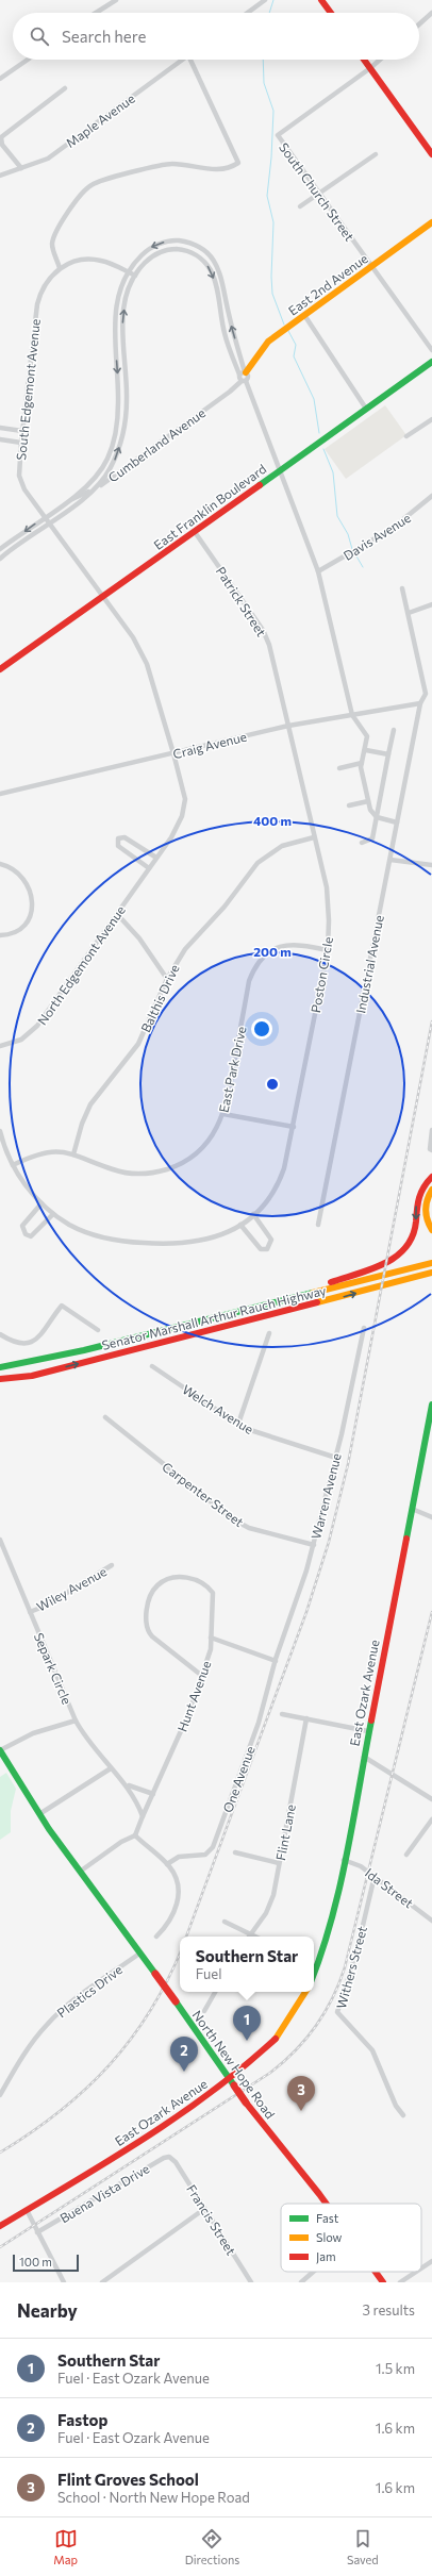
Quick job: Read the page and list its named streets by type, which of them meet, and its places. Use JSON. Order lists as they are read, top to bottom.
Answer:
{
  "streets": {
    "main road": [
      "East 2nd Avenue",
      "East Franklin Boulevard",
      "Senator Marshall Arthur Rauch Highway",
      "East Ozark Avenue",
      "North New Hope Road"
    ],
    "street": [
      "Maple Avenue",
      "South Church Street",
      "South Edgemont Avenue",
      "Cumberland Avenue",
      "Davis Avenue",
      "Patrick Street",
      "Craig Avenue",
      "Industrial Avenue",
      "North Edgemont Avenue",
      "Poston Circle",
      "Balthis Drive",
      "East Park Drive",
      "Welch Avenue",
      "Carpenter Street",
      "Warren Avenue",
      "Wiley Avenue",
      "Separk Circle",
      "Hunt Avenue",
      "One Avenue",
      "Flint Lane",
      "Ida Street",
      "Withers Street",
      "Plastics Drive",
      "Buena Vista Drive",
      "Francis Street"
    ]
  },
  "crossings": [
    ["South Church Street", "East 2nd Avenue"],
    ["East 2nd Avenue", "Cumberland Avenue"],
    ["South Edgemont Avenue", "East Franklin Boulevard"],
    ["South Edgemont Avenue", "North Edgemont Avenue"],
    ["East Franklin Boulevard", "Patrick Street"],
    ["East Franklin Boulevard", "North Edgemont Avenue"],
    ["Patrick Street", "Craig Avenue"],
    ["Patrick Street", "Poston Circle"],
    ["Craig Avenue", "Industrial Avenue"],
    ["Craig Avenue", "North Edgemont Avenue"],
    ["Craig Avenue", "Poston Circle"],
    ["Poston Circle", "Balthis Drive"],
    ["Poston Circle", "East Park Drive"],
    ["Balthis Drive", "East Park Drive"],
    ["Welch Avenue", "Warren Avenue"],
    ["Carpenter Street", "Warren Avenue"],
    ["Warren Avenue", "One Avenue"],
    ["Wiley Avenue", "Separk Circle"],
    ["Separk Circle", "Hunt Avenue"],
    ["East Ozark Avenue", "Ida Street"],
    ["East Ozark Avenue", "North New Hope Road"],
    ["Ida Street", "Withers Street"],
    ["Plastics Drive", "North New Hope Road"],
    ["Buena Vista Drive", "Francis Street"]
  ],
  "legend": ["Fast", "Slow", "Jam"],
  "scale_bar": "100 m",
  "page": {
    "search": "Search here",
    "popup": ["Southern Star", "Fuel"],
    "pins": ["1", "2", "3"],
    "scale": "100 m",
    "heading": ["Nearby", "3 results"],
    "list": [
      {
        "mark": "1",
        "name": "Southern Star",
        "note": "Fuel · East Ozark Avenue",
        "value": "1.5 km"
      },
      {
        "mark": "2",
        "name": "Fastop",
        "note": "Fuel · East Ozark Avenue",
        "value": "1.6 km"
      },
      {
        "mark": "3",
        "name": "Flint Groves School",
        "note": "School · North New Hope Road",
        "value": "1.6 km"
      }
    ],
    "nav": ["Map", "Directions", "Saved"]
  },
  "rings": ["400 m", "200 m"]
}
